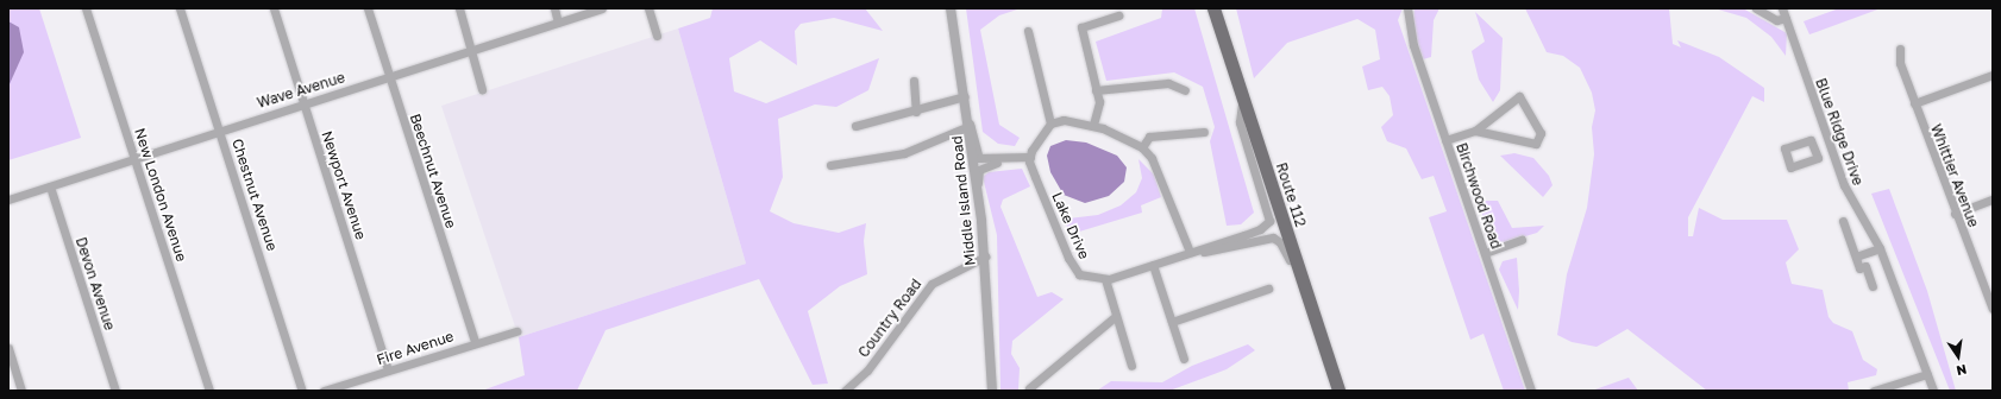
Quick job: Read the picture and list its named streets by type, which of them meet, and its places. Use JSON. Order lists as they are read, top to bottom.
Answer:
{
  "streets": {
    "main road": ["Route 112"],
    "street": [
      "Wave Avenue",
      "Blue Ridge Drive",
      "Beechnut Avenue",
      "Whittier Avenue",
      "Newport Avenue",
      "New London Avenue",
      "Chestnut Avenue",
      "Birchwood Road",
      "Middle Island Road",
      "Lake Drive",
      "Devon Avenue",
      "Country Road",
      "Fire Avenue"
    ]
  },
  "crossings": [
    ["Wave Avenue", "Beechnut Avenue"],
    ["Wave Avenue", "Newport Avenue"],
    ["Wave Avenue", "New London Avenue"],
    ["Wave Avenue", "Chestnut Avenue"],
    ["Wave Avenue", "Devon Avenue"],
    ["Beechnut Avenue", "Fire Avenue"],
    ["Newport Avenue", "Fire Avenue"],
    ["Route 112", "Lake Drive"],
    ["Middle Island Road", "Country Road"]
  ],
  "north": "bottom"
}
